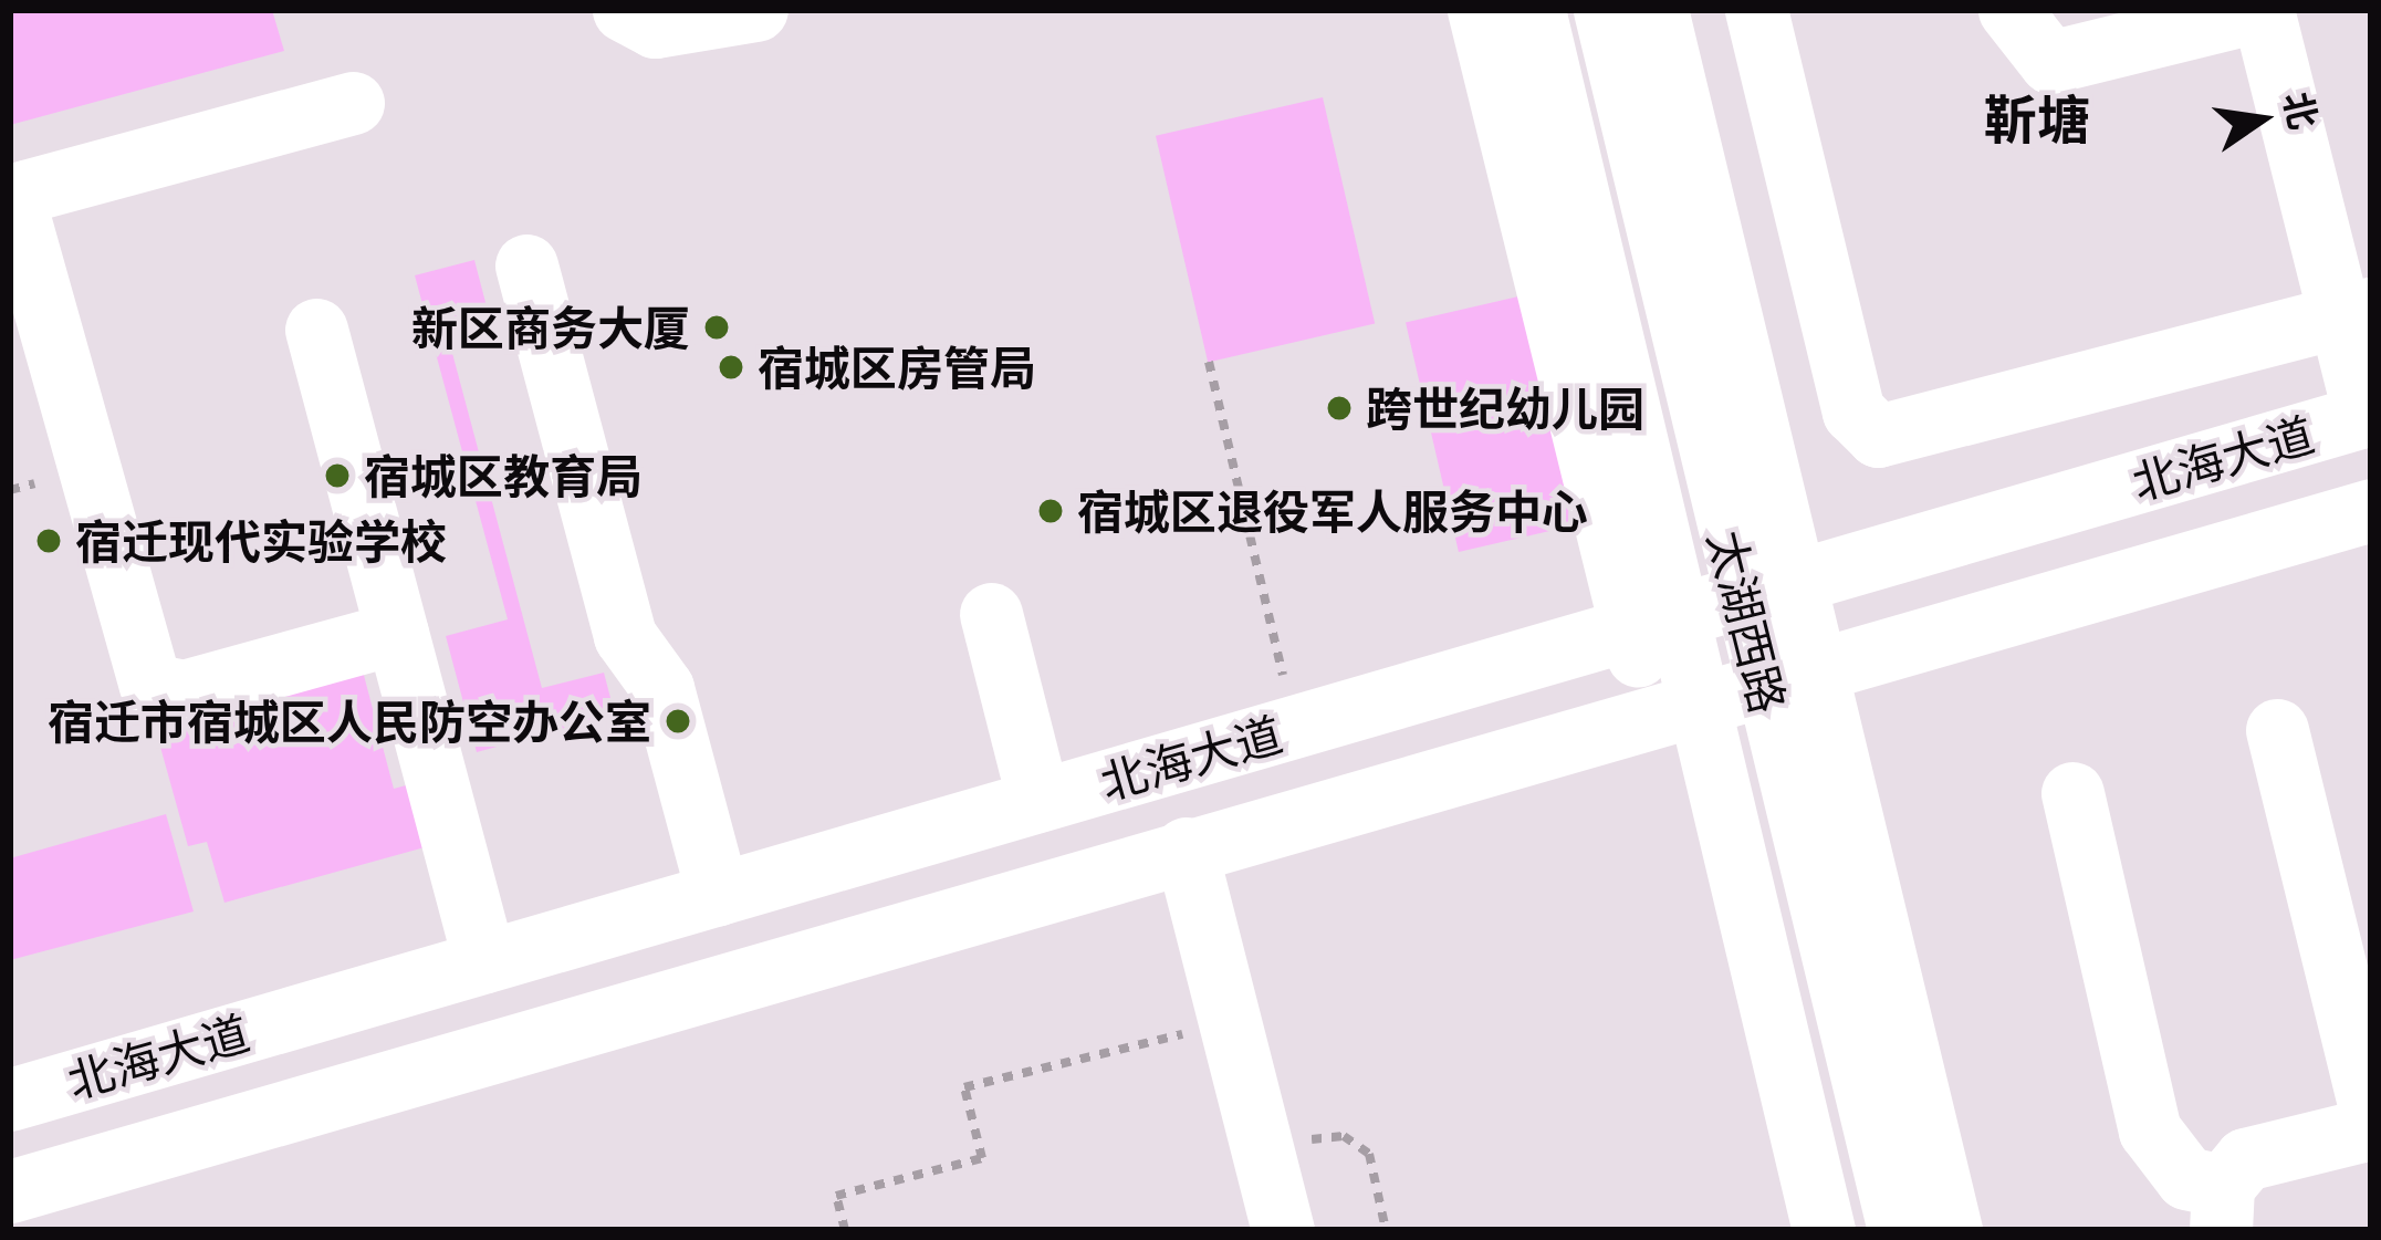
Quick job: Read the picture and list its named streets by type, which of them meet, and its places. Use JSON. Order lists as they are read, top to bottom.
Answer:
{
  "streets": {
    "street": ["北海大道", "太湖西路"]
  },
  "crossings": [
    ["北海大道", "太湖西路"]
  ],
  "districts": ["靳塘"],
  "places": [
    "新区商务大厦",
    "宿城区房管局",
    "跨世纪幼儿园",
    "宿城区教育局",
    "宿城区退役军人服务中心",
    "宿迁现代实验学校",
    "宿迁市宿城区人民防空办公室"
  ],
  "north": "right"
}
